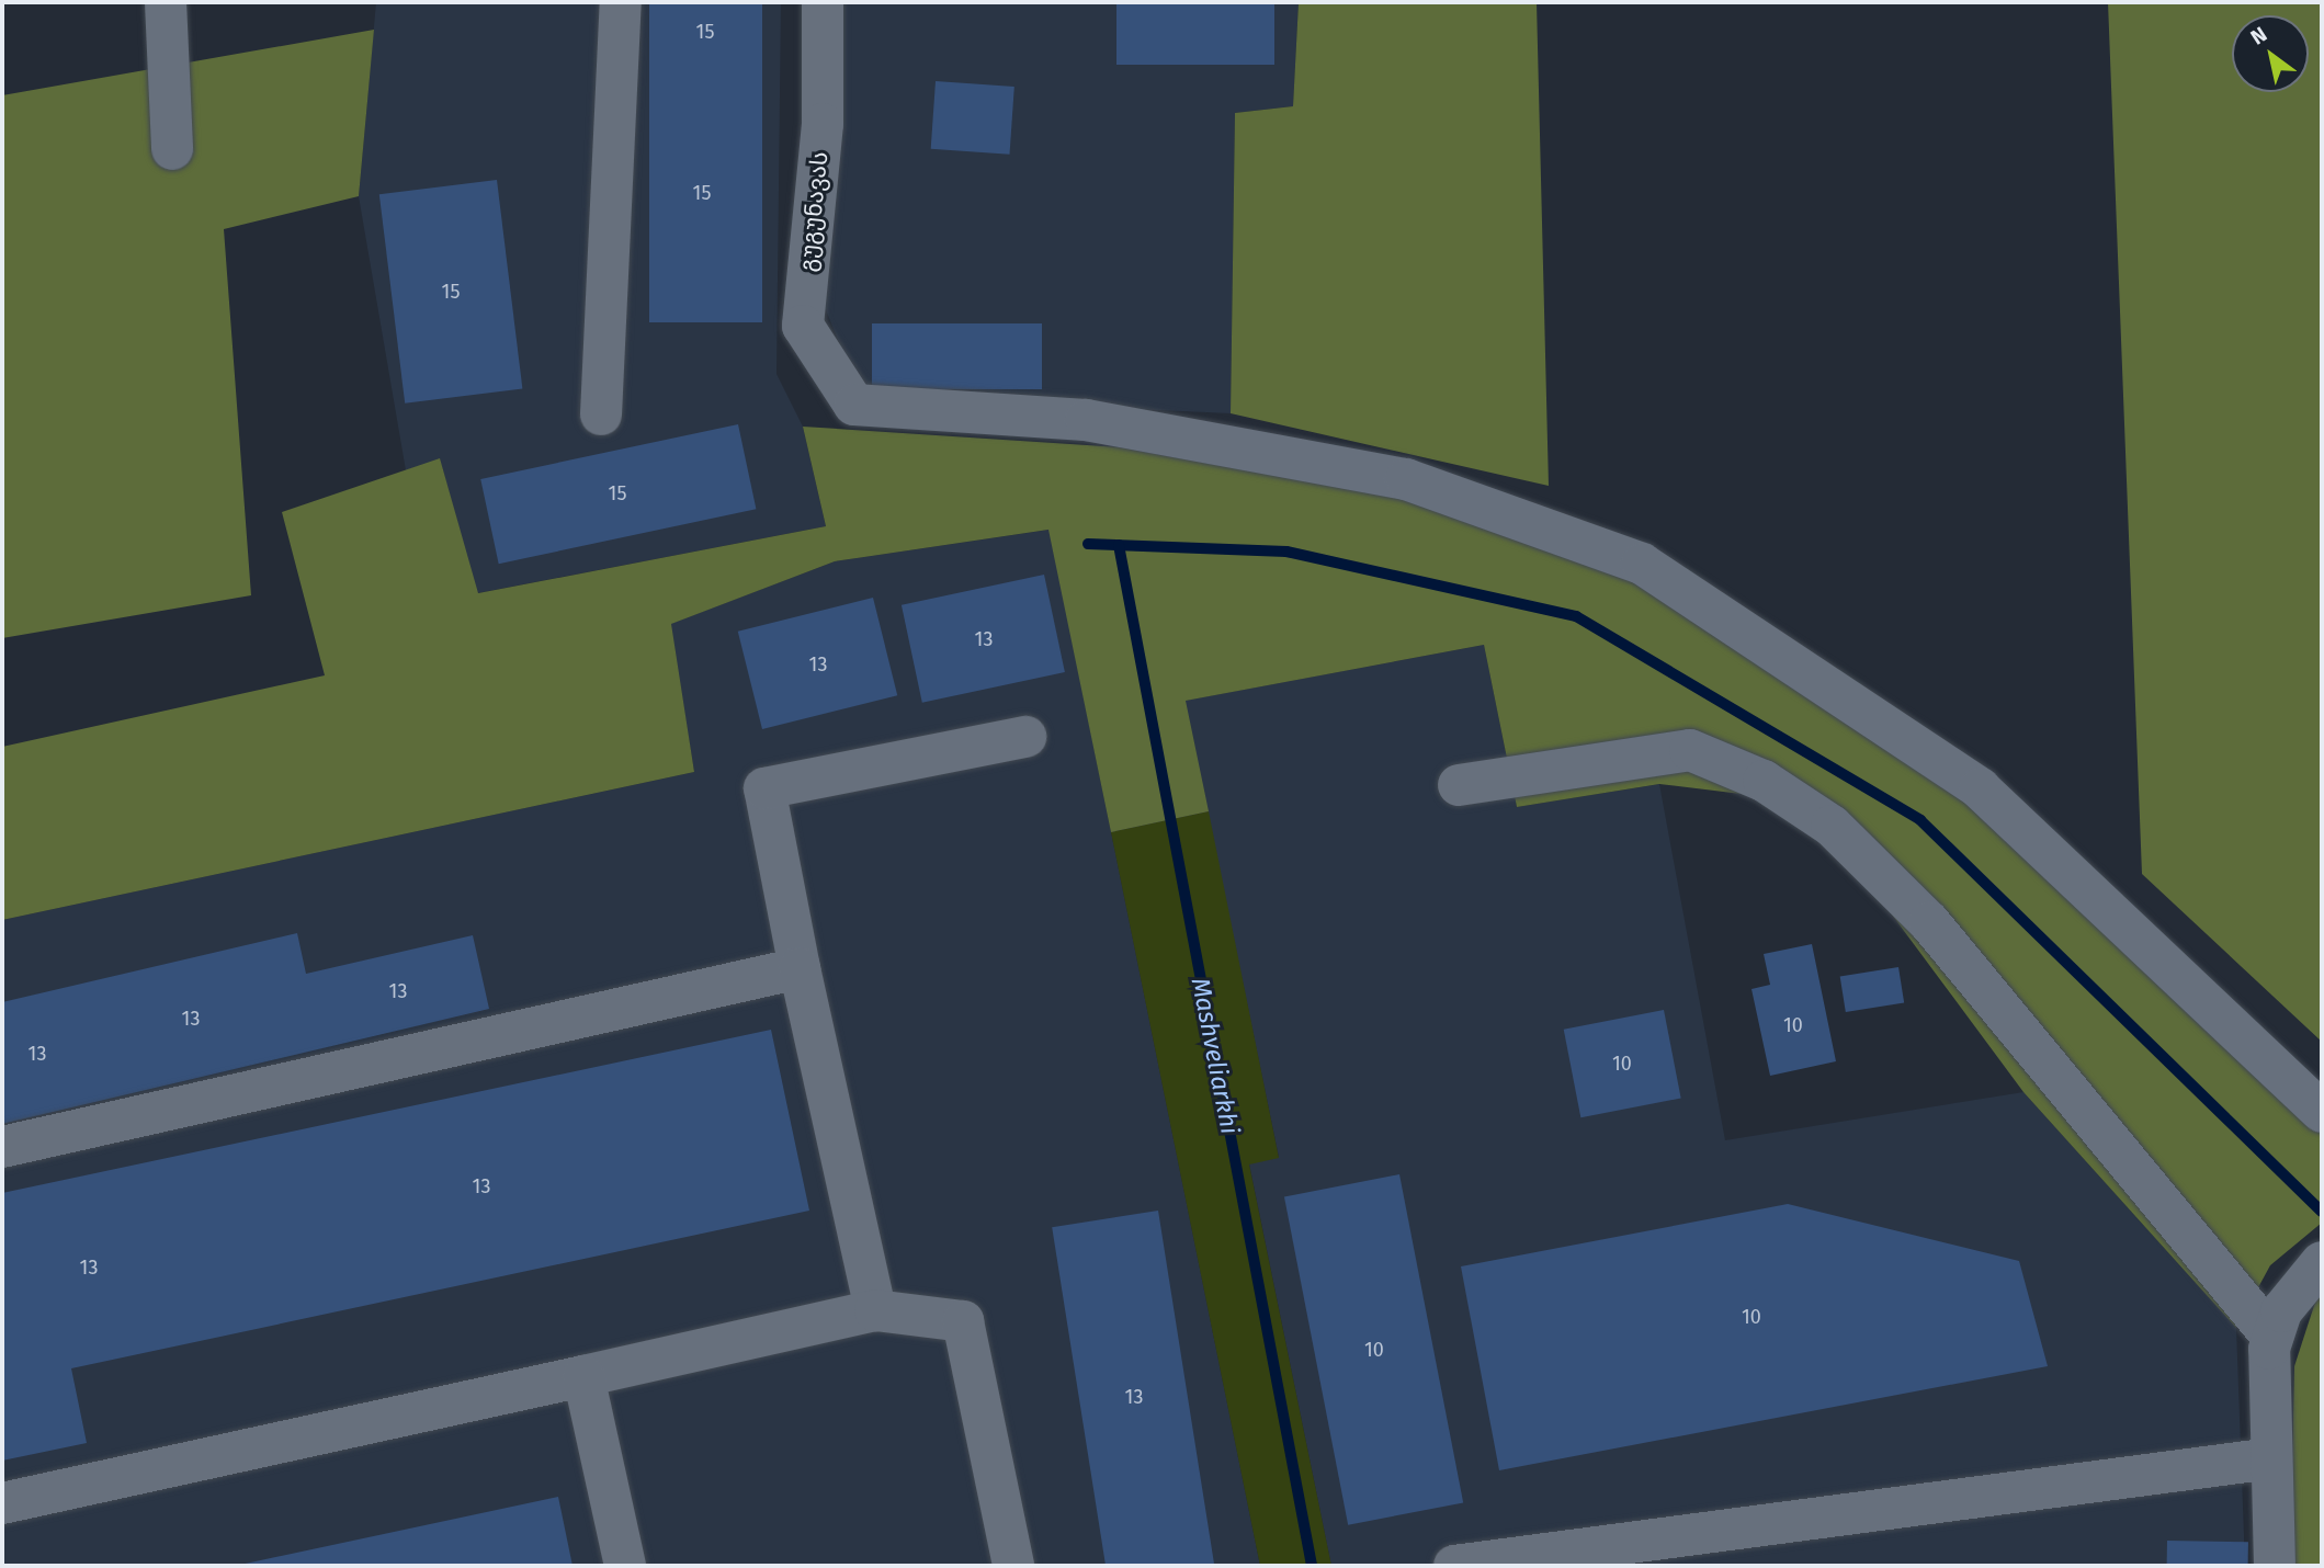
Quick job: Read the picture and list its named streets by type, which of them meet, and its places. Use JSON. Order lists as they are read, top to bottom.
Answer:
{
  "streets": {
    "street": ["გუგუნავას"]
  },
  "water": ["Mashveliarkhi"],
  "house_numbers": [
    "15",
    "15",
    "15",
    "15",
    "13",
    "13",
    "13",
    "13",
    "10",
    "13",
    "10",
    "13",
    "13",
    "10",
    "10",
    "13"
  ],
  "north": "top left"
}
